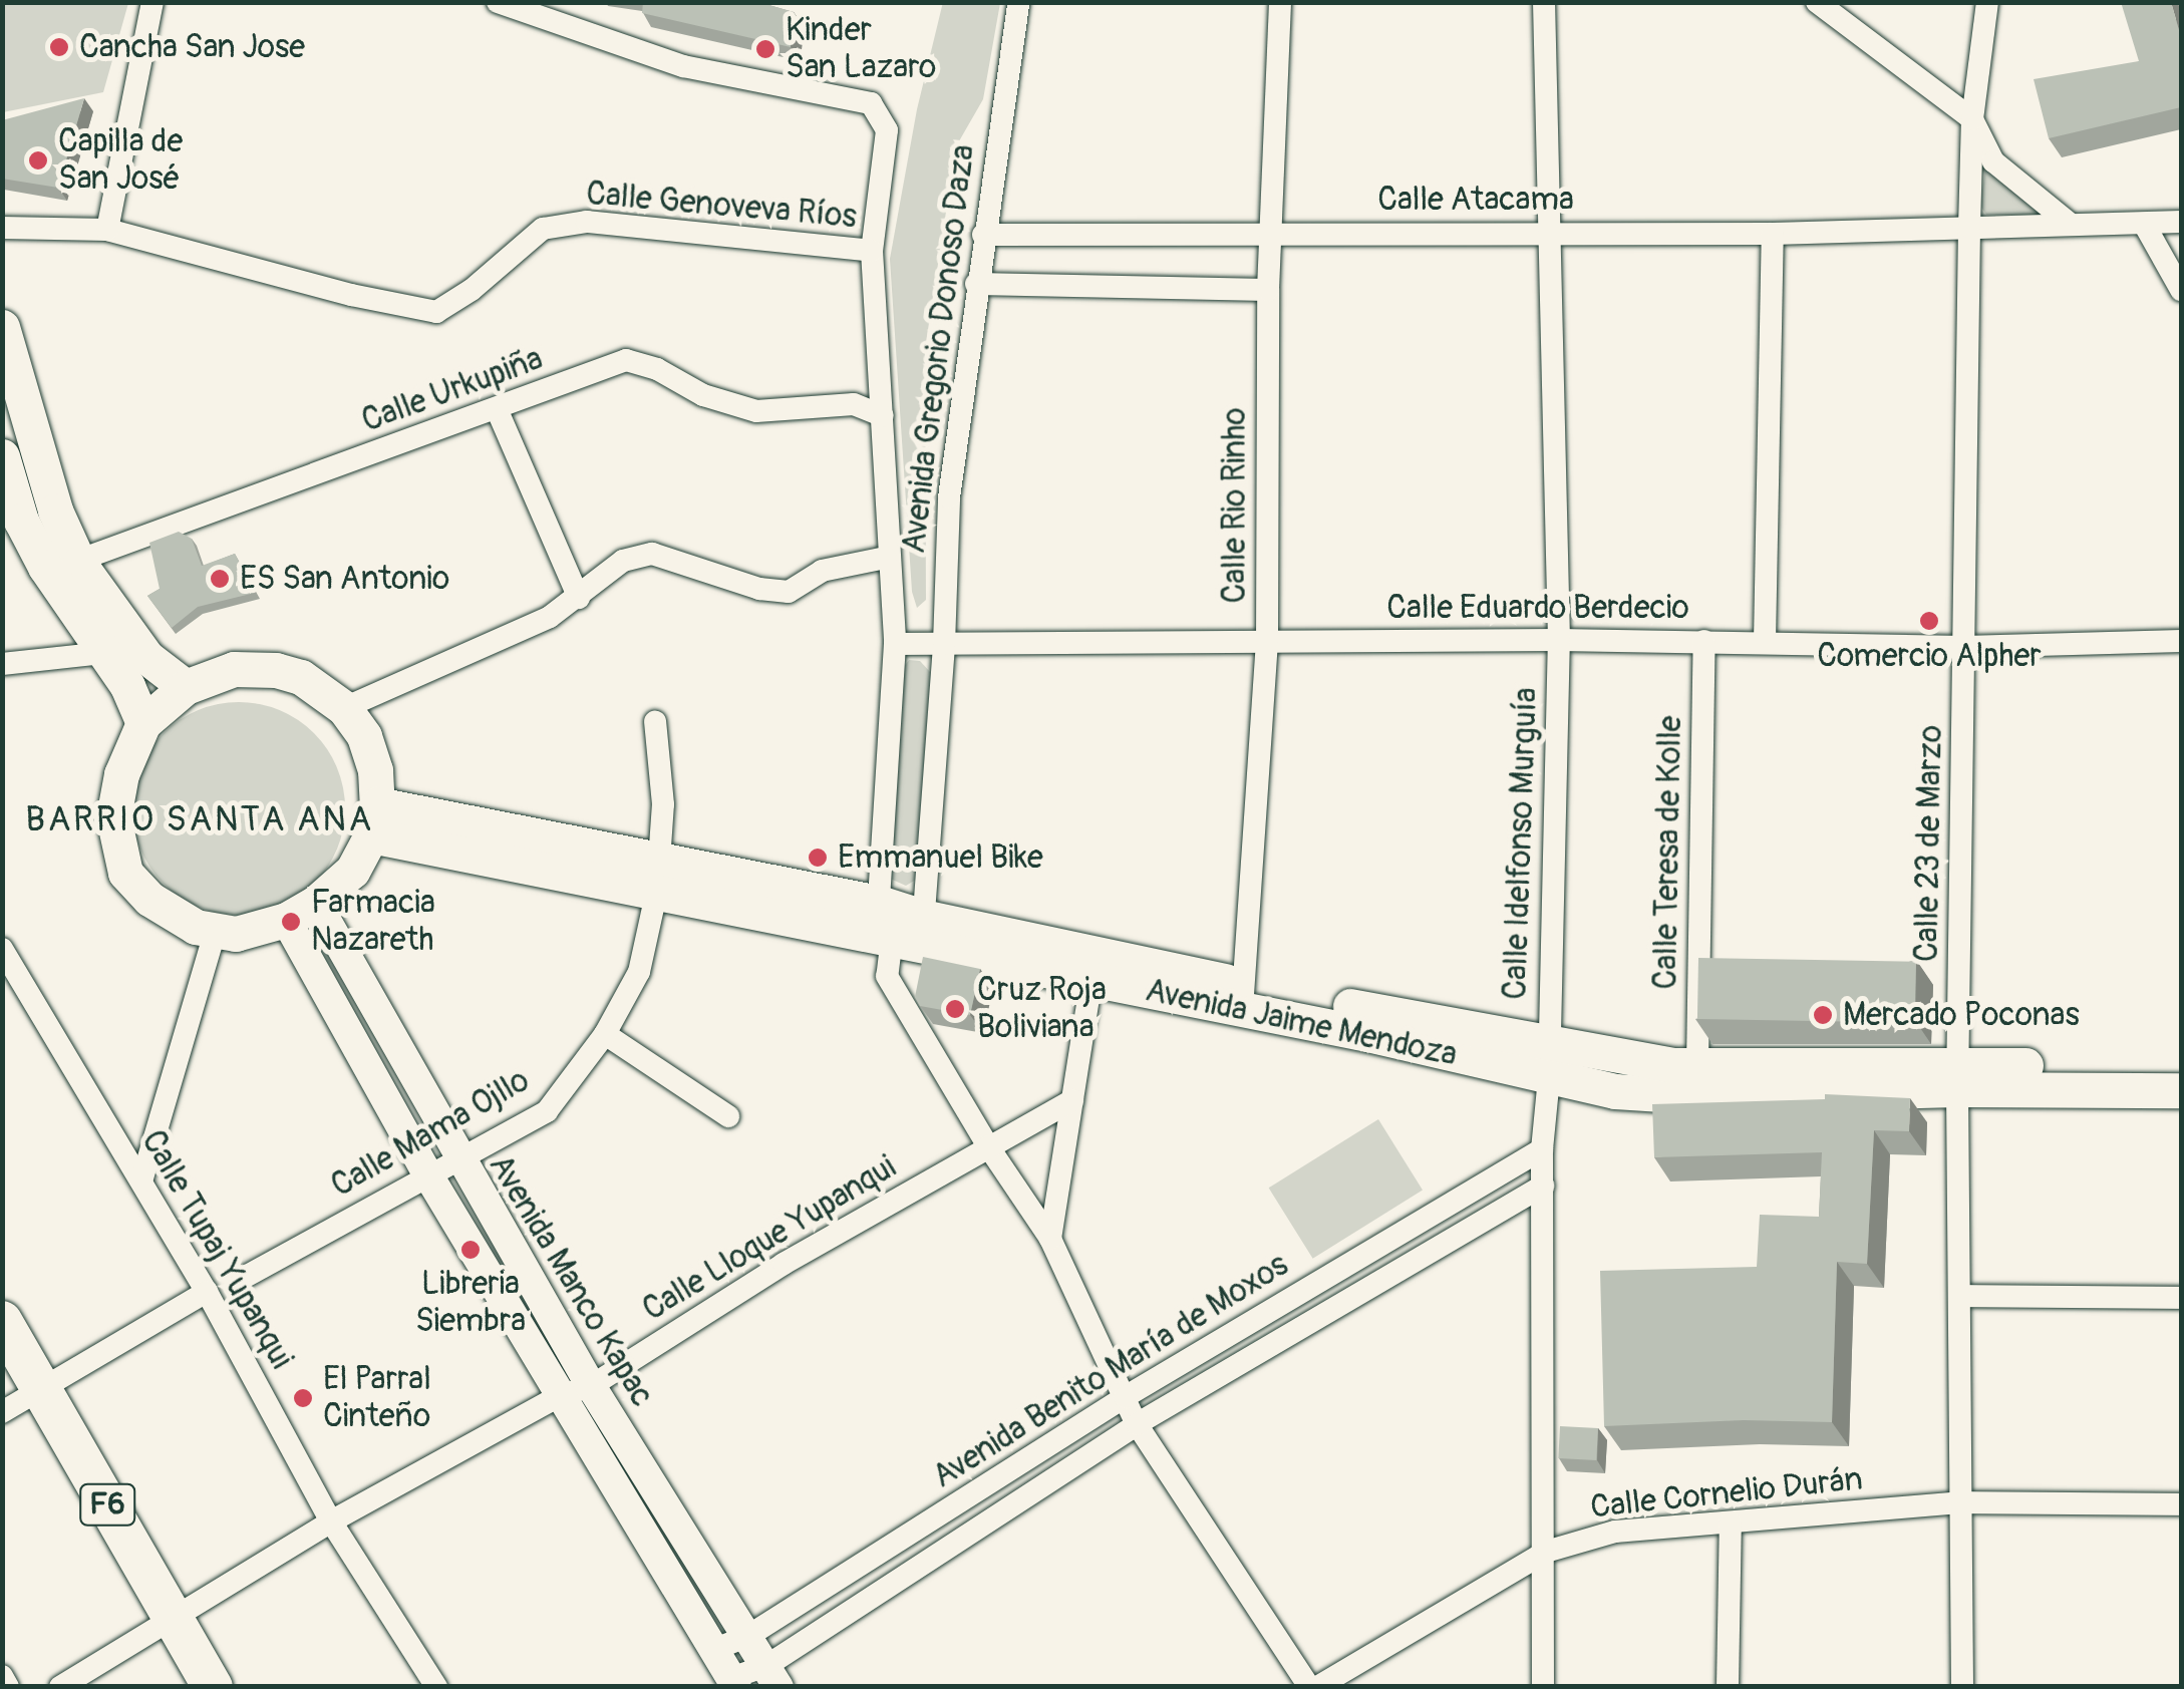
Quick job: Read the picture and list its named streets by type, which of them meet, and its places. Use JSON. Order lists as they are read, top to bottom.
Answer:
{
  "streets": {
    "highway": ["F6"],
    "main road": ["Avenida Jaime Mendoza", "Avenida Manco Kapac"],
    "street": [
      "Calle Atacama",
      "Calle Genoveva Ríos",
      "Avenida Gregorio Donoso Daza",
      "Calle Urkupiña",
      "Calle Rio Rinho",
      "Calle Eduardo Berdecio",
      "Calle Idelfonso Murguía",
      "Calle 23 de Marzo",
      "Calle Teresa de Kolle",
      "Calle Mama Ojllo",
      "Calle Lloque Yupanqui",
      "Calle Tupaj Yupanqui",
      "Avenida Benito María de Moxos",
      "Calle Cornelio Durán"
    ]
  },
  "crossings": [
    ["Calle Atacama", "Avenida Gregorio Donoso Daza"],
    ["Calle Atacama", "Calle Rio Rinho"],
    ["Calle Atacama", "Calle Idelfonso Murguía"],
    ["Calle Atacama", "Calle 23 de Marzo"],
    ["Calle Genoveva Ríos", "Avenida Gregorio Donoso Daza"],
    ["Avenida Gregorio Donoso Daza", "Calle Urkupiña"],
    ["Avenida Gregorio Donoso Daza", "Calle Eduardo Berdecio"],
    ["Avenida Gregorio Donoso Daza", "Avenida Jaime Mendoza"],
    ["Calle Rio Rinho", "Calle Eduardo Berdecio"],
    ["Calle Rio Rinho", "Avenida Jaime Mendoza"],
    ["Calle Eduardo Berdecio", "Calle Idelfonso Murguía"],
    ["Calle Eduardo Berdecio", "Calle 23 de Marzo"],
    ["Calle Eduardo Berdecio", "Calle Teresa de Kolle"],
    ["Calle Idelfonso Murguía", "Avenida Jaime Mendoza"],
    ["Calle Idelfonso Murguía", "Avenida Benito María de Moxos"],
    ["Calle Idelfonso Murguía", "Calle Cornelio Durán"],
    ["Calle 23 de Marzo", "Avenida Jaime Mendoza"],
    ["Calle 23 de Marzo", "Calle Cornelio Durán"],
    ["Calle Teresa de Kolle", "Avenida Jaime Mendoza"],
    ["Avenida Jaime Mendoza", "Calle Mama Ojllo"],
    ["Avenida Jaime Mendoza", "Avenida Manco Kapac"],
    ["Calle Mama Ojllo", "Avenida Manco Kapac"],
    ["Calle Lloque Yupanqui", "Calle Tupaj Yupanqui"],
    ["Calle Lloque Yupanqui", "Avenida Manco Kapac"],
    ["Calle Lloque Yupanqui", "F6"],
    ["Avenida Manco Kapac", "Avenida Benito María de Moxos"]
  ],
  "districts": ["BARRIO SANTA ANA"],
  "places": [
    "Cancha San Jose",
    "Kinder San Lazaro",
    "Capilla de San José",
    "ES San Antonio",
    "Comercio Alpher",
    "Emmanuel Bike",
    "Farmacia Nazareth",
    "Cruz Roja Boliviana",
    "Mercado Poconas",
    "Libreria Siembra",
    "El Parral Cinteño"
  ]
}
